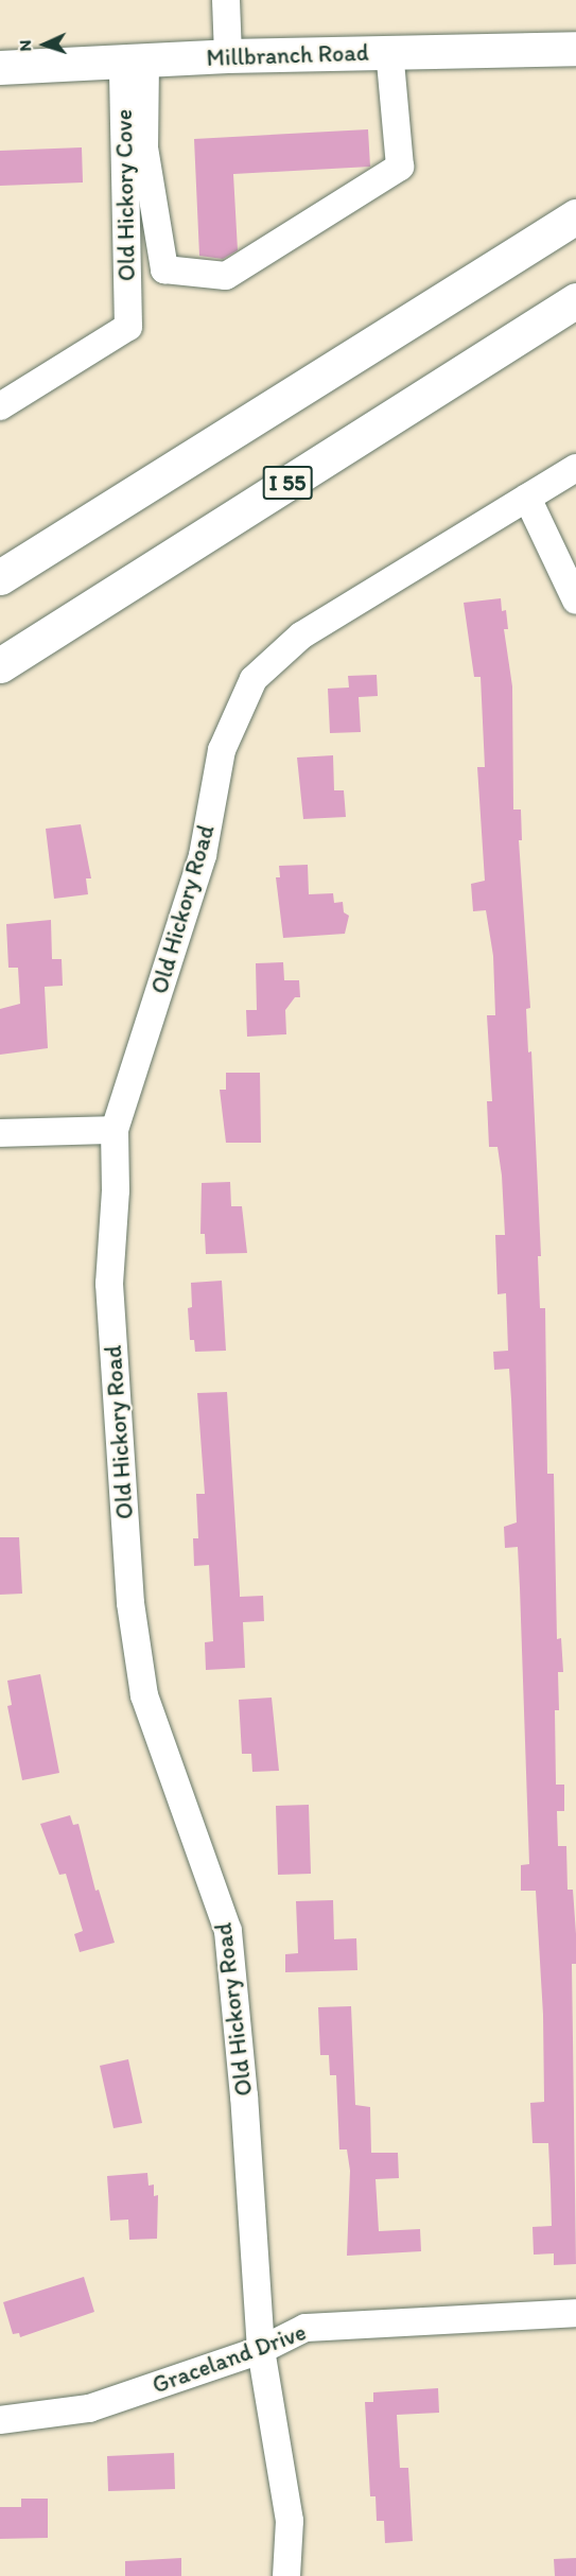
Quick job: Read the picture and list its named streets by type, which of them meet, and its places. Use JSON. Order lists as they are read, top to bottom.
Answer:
{
  "streets": {
    "highway": ["I 55"],
    "main road": ["Millbranch Road"],
    "street": ["Old Hickory Cove", "Old Hickory Road", "Graceland Drive"]
  },
  "crossings": [
    ["Millbranch Road", "Old Hickory Cove"],
    ["Old Hickory Road", "Graceland Drive"]
  ],
  "north": "left"
}
